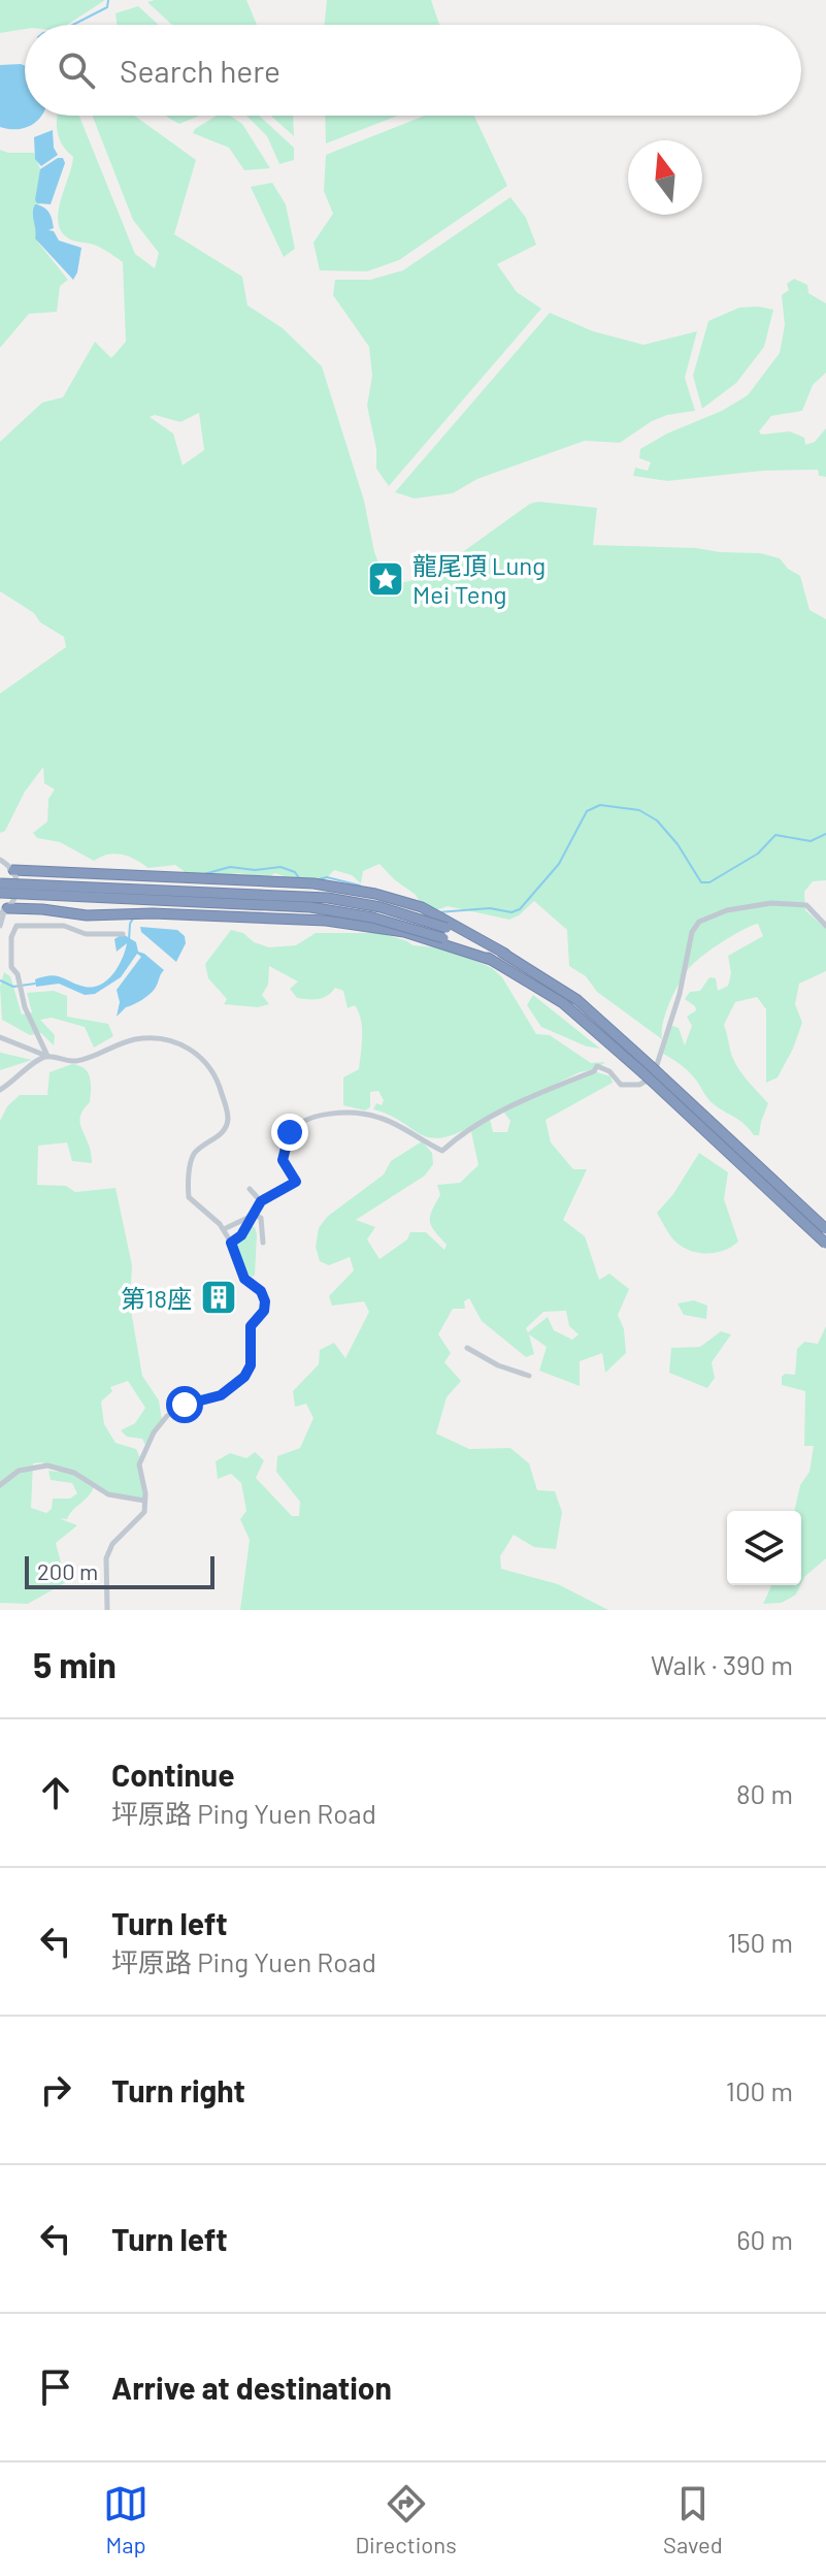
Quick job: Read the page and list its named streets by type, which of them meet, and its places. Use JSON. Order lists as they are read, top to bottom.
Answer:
{
  "places": {
    "place": ["龍尾頂 Lung Mei Teng"],
    "building": ["第18座"]
  },
  "scale_bar": "200 m",
  "north": "top",
  "page": {
    "search": "Search here",
    "scale": "200 m",
    "heading": ["5 min", "Walk · 390 m"],
    "list": [
      ["Continue", "坪原路 Ping Yuen Road", "80 m"],
      ["Turn left", "坪原路 Ping Yuen Road", "150 m"],
      ["Turn right", "100 m"],
      ["Turn left", "60 m"],
      "Arrive at destination"
    ],
    "nav": ["Map", "Directions", "Saved"]
  }
}
